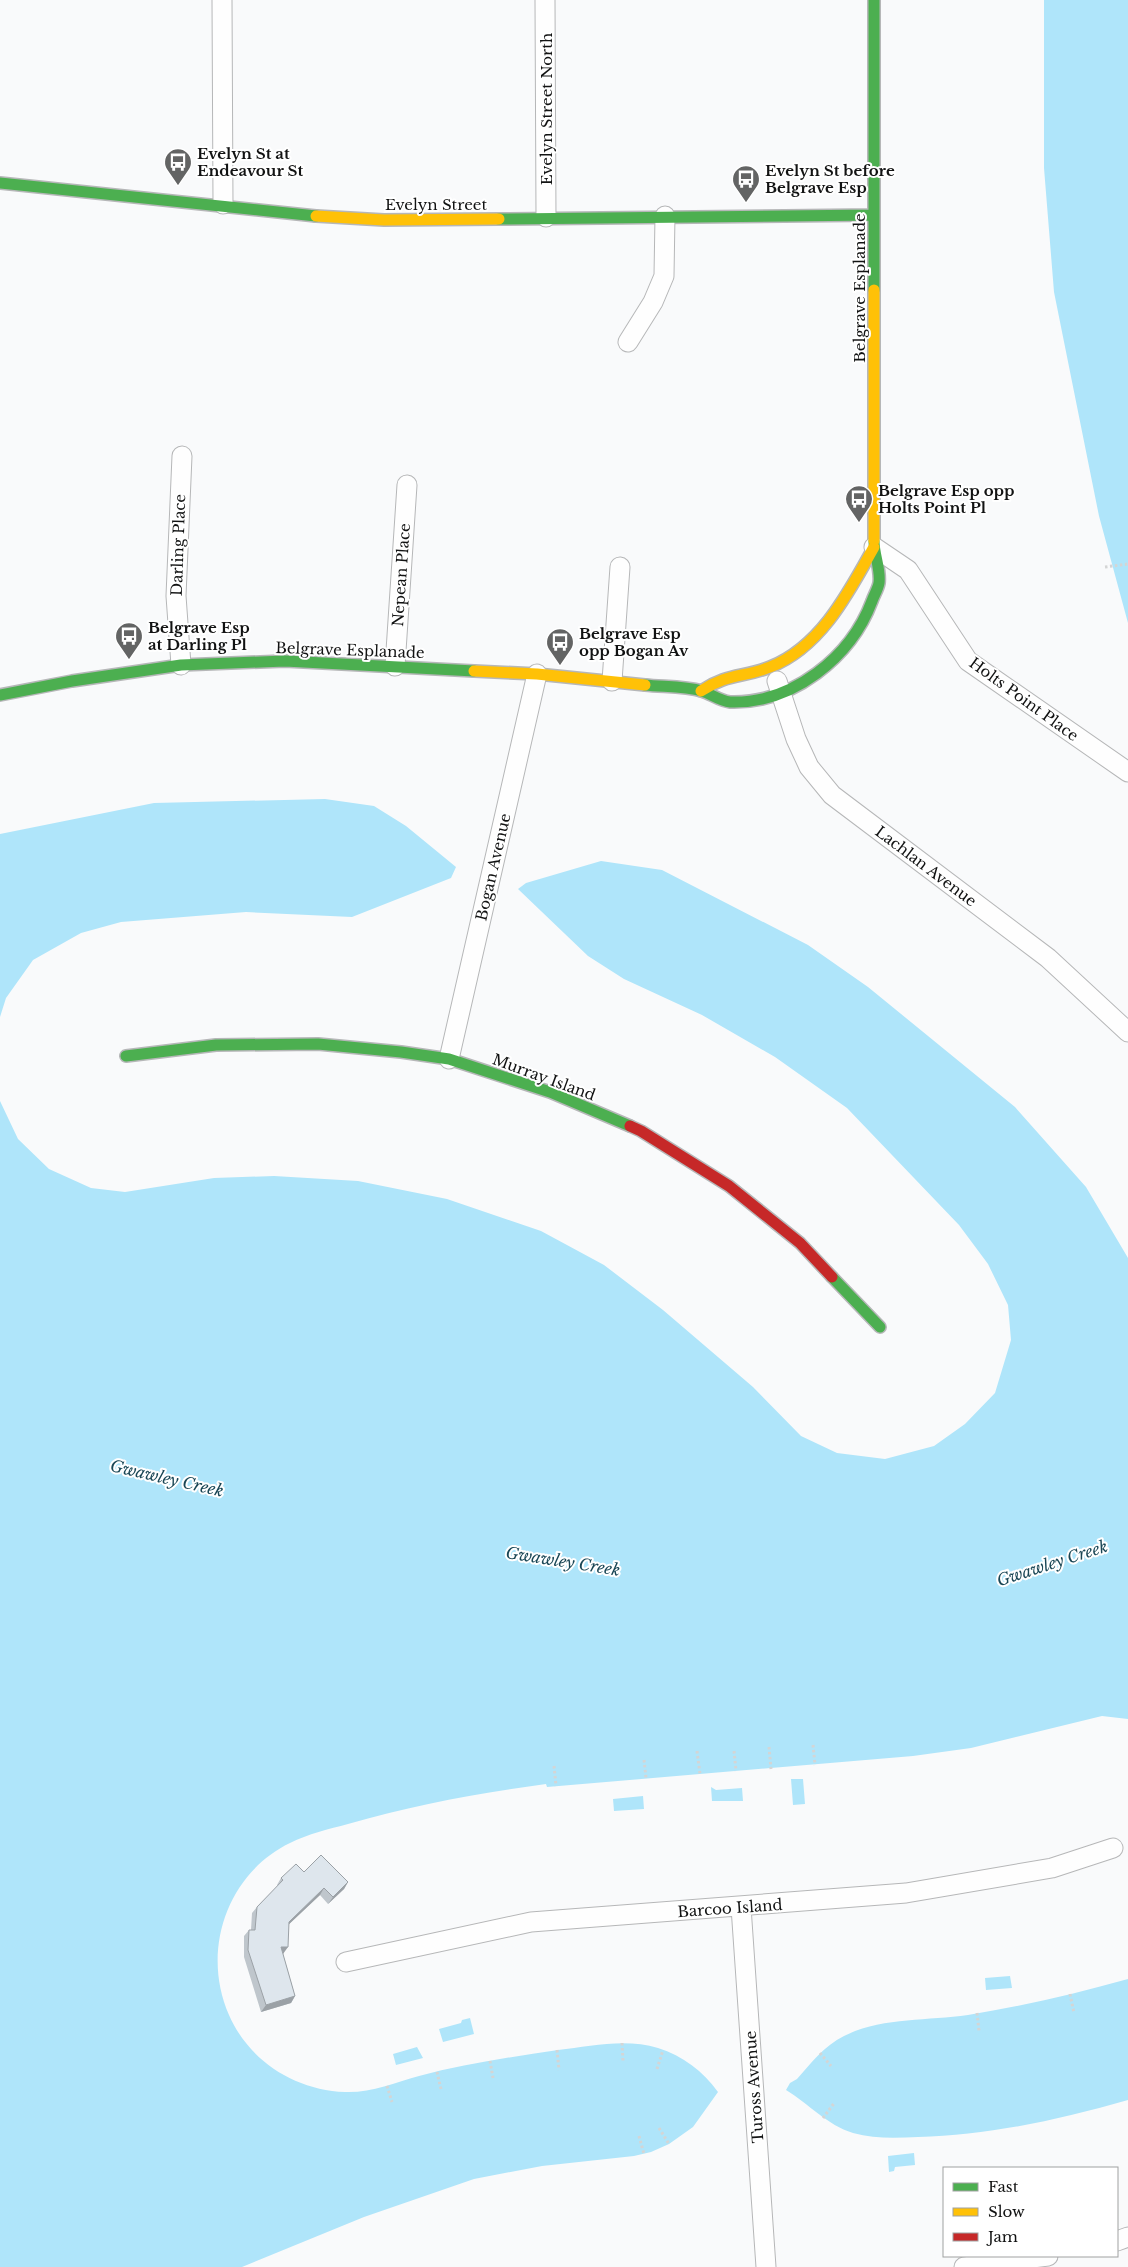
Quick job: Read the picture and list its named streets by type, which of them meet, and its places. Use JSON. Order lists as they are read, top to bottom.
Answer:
{
  "streets": {
    "street": [
      "Evelyn Street North",
      "Evelyn Street",
      "Belgrave Esplanade",
      "Darling Place",
      "Nepean Place",
      "Holts Point Place",
      "Lachlan Avenue",
      "Bogan Avenue",
      "Murray Island",
      "Barcoo Island",
      "Tuross Avenue"
    ]
  },
  "crossings": [
    ["Evelyn Street North", "Evelyn Street"],
    ["Evelyn Street", "Belgrave Esplanade"],
    ["Belgrave Esplanade", "Darling Place"],
    ["Belgrave Esplanade", "Nepean Place"],
    ["Belgrave Esplanade", "Holts Point Place"],
    ["Belgrave Esplanade", "Lachlan Avenue"],
    ["Belgrave Esplanade", "Bogan Avenue"],
    ["Bogan Avenue", "Murray Island"],
    ["Barcoo Island", "Tuross Avenue"]
  ],
  "water": ["Gwawley Creek"],
  "places": {
    "bus stop": [
      "Evelyn St at Endeavour St",
      "Evelyn St before Belgrave Esp",
      "Belgrave Esp opp Holts Point Pl",
      "Belgrave Esp at Darling Pl",
      "Belgrave Esp opp Bogan Av"
    ]
  },
  "legend": ["Fast", "Slow", "Jam"]
}
